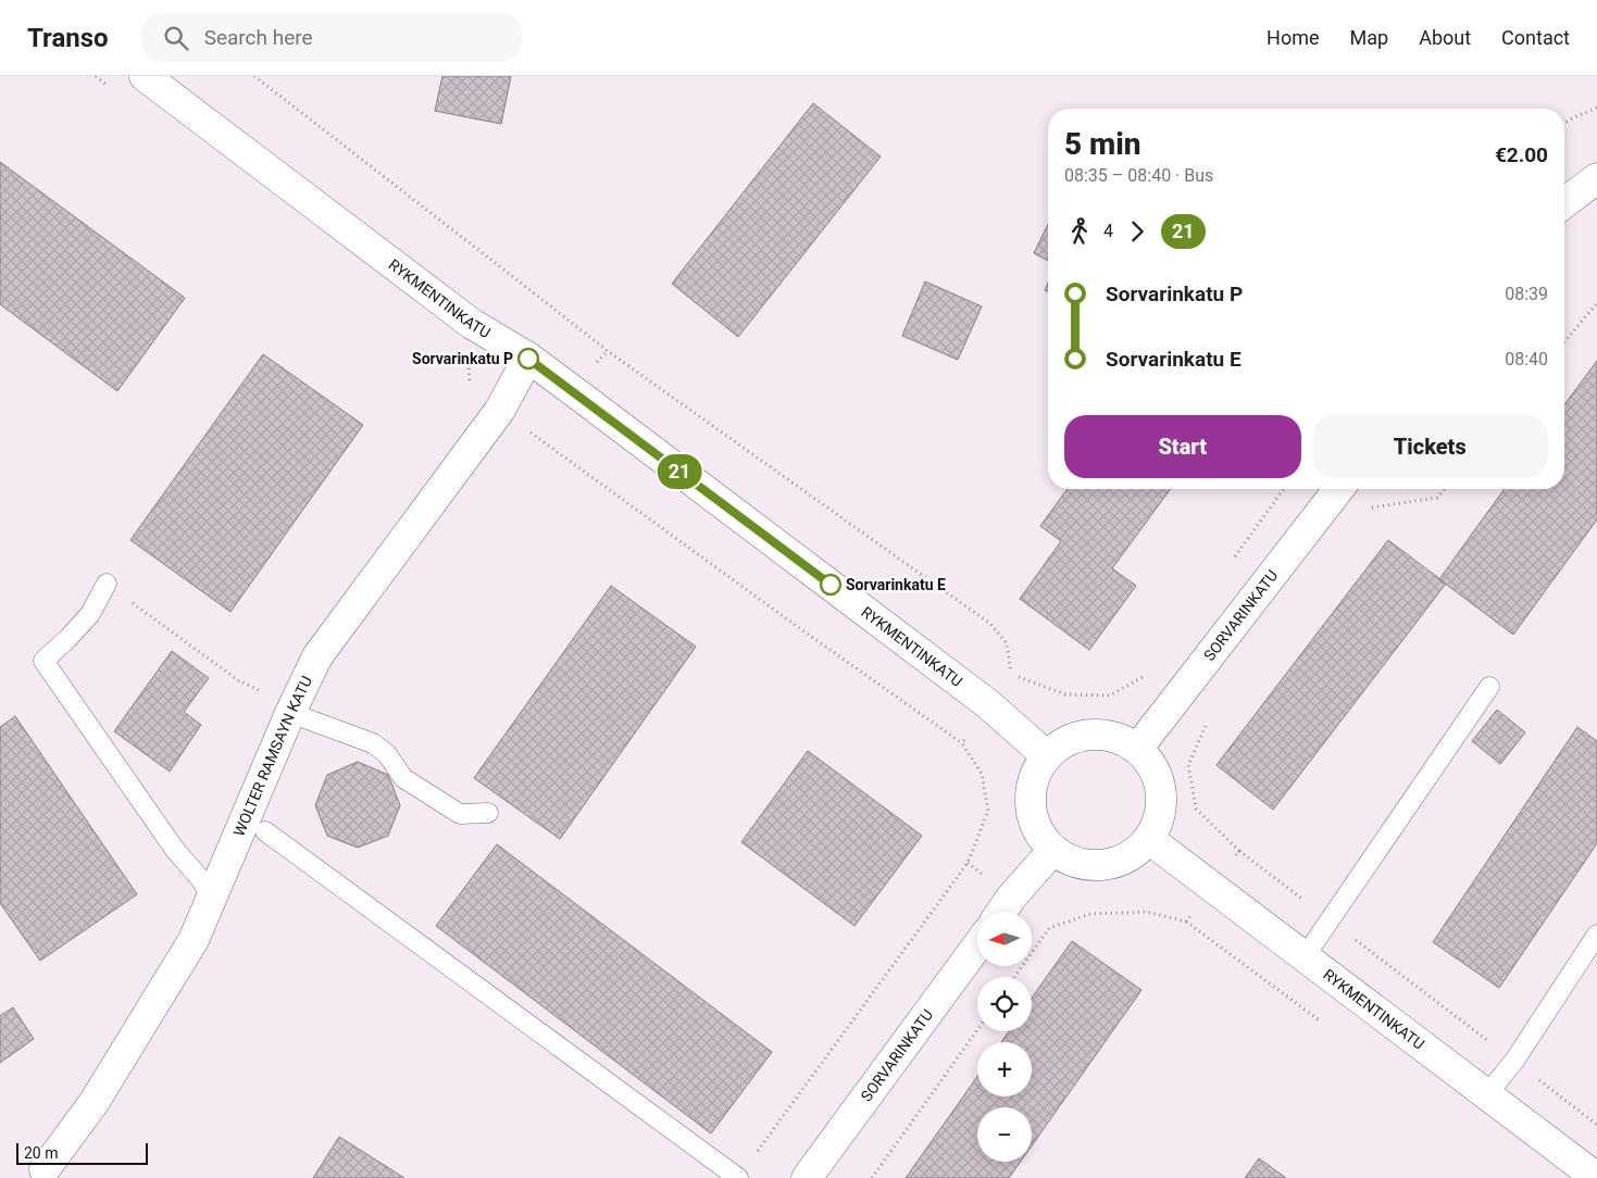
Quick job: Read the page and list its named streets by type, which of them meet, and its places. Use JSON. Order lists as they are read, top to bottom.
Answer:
{
  "streets": {
    "street": ["RYKMENTINKATU", "SORVARINKATU", "WOLTER RAMSAYN KATU"]
  },
  "crossings": [
    ["RYKMENTINKATU", "SORVARINKATU"],
    ["RYKMENTINKATU", "WOLTER RAMSAYN KATU"]
  ],
  "places": ["Sorvarinkatu P", "Sorvarinkatu E"],
  "lines": ["bus line 21"],
  "scale_bar": "20 m",
  "north": "left",
  "page": {
    "header": "Transo",
    "search": "Search here",
    "nav": [
      "Home",
      "Map",
      "About",
      "Contact"
    ],
    "on_map": "21",
    "heading": ["5 min", "08:35 – 08:40 · Bus", "€2.00"],
    "legs": ["4", "21"],
    "list": [
      {
        "name": "Sorvarinkatu P",
        "value": "08:39"
      },
      {
        "name": "Sorvarinkatu E",
        "value": "08:40"
      }
    ],
    "buttons": ["Start", "Tickets"],
    "map_buttons": ["+", "−"],
    "scale": "20 m"
  }
}
